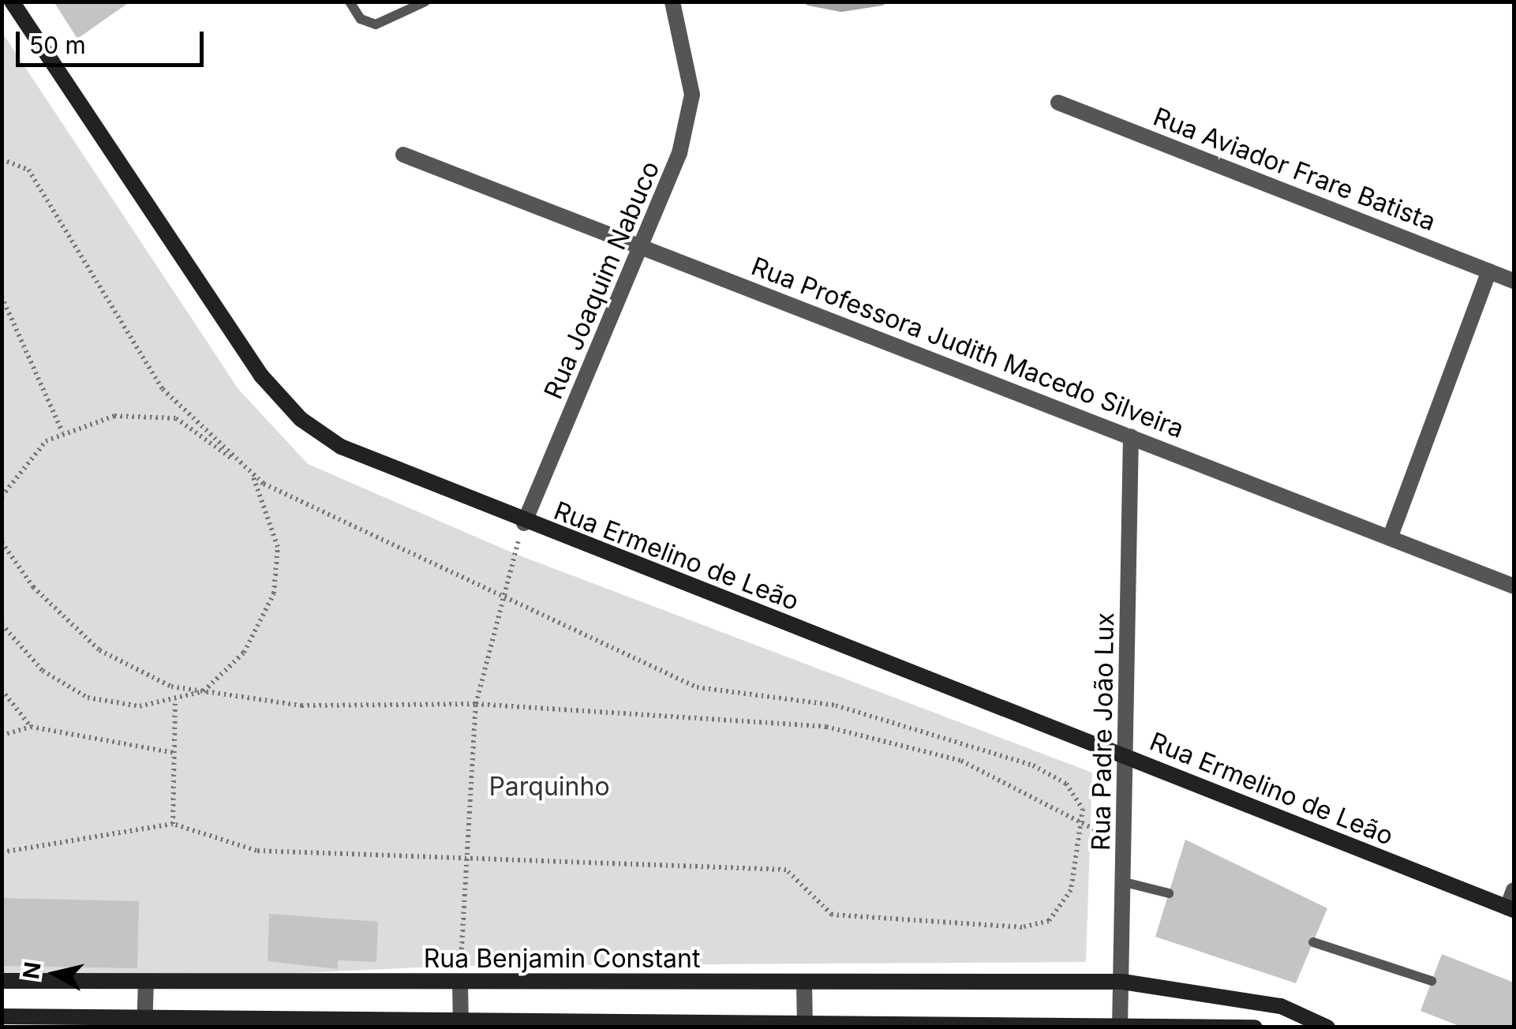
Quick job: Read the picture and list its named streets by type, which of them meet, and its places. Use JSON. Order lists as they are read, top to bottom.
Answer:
{
  "streets": {
    "main road": ["Rua Ermelino de Leão", "Rua Benjamin Constant"],
    "street": [
      "Rua Aviador Frare Batista",
      "Rua Joaquim Nabuco",
      "Rua Professora Judith Macedo Silveira",
      "Rua Padre João Lux"
    ]
  },
  "crossings": [
    ["Rua Joaquim Nabuco", "Rua Professora Judith Macedo Silveira"],
    ["Rua Joaquim Nabuco", "Rua Ermelino de Leão"],
    ["Rua Professora Judith Macedo Silveira", "Rua Padre João Lux"],
    ["Rua Ermelino de Leão", "Rua Padre João Lux"],
    ["Rua Padre João Lux", "Rua Benjamin Constant"]
  ],
  "parks": ["Parquinho"],
  "scale_bar": "50 m",
  "north": "left"
}
